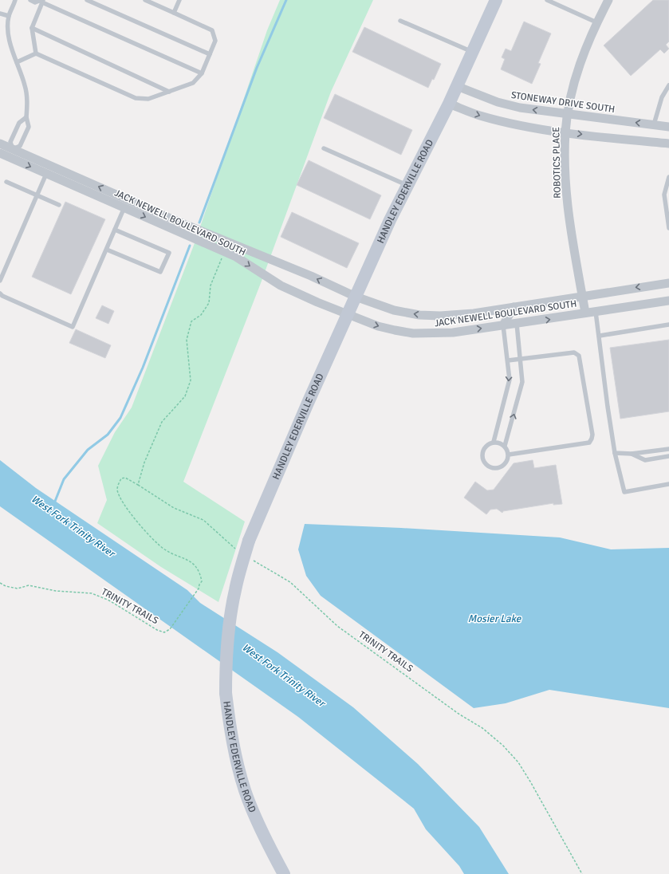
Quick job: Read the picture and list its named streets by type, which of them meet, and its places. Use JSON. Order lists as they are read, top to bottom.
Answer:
{
  "streets": {
    "main road": ["HANDLEY EDERVILLE ROAD"],
    "street": ["STONEWAY DRIVE SOUTH", "ROBOTICS PLACE", "JACK NEWELL BOULEVARD SOUTH"],
    "path": ["TRINITY TRAILS"]
  },
  "crossings": [
    ["STONEWAY DRIVE SOUTH", "ROBOTICS PLACE"],
    ["STONEWAY DRIVE SOUTH", "HANDLEY EDERVILLE ROAD"],
    ["ROBOTICS PLACE", "JACK NEWELL BOULEVARD SOUTH"],
    ["HANDLEY EDERVILLE ROAD", "JACK NEWELL BOULEVARD SOUTH"]
  ],
  "water": ["West Fork Trinity River", "Mosier Lake"]
}
